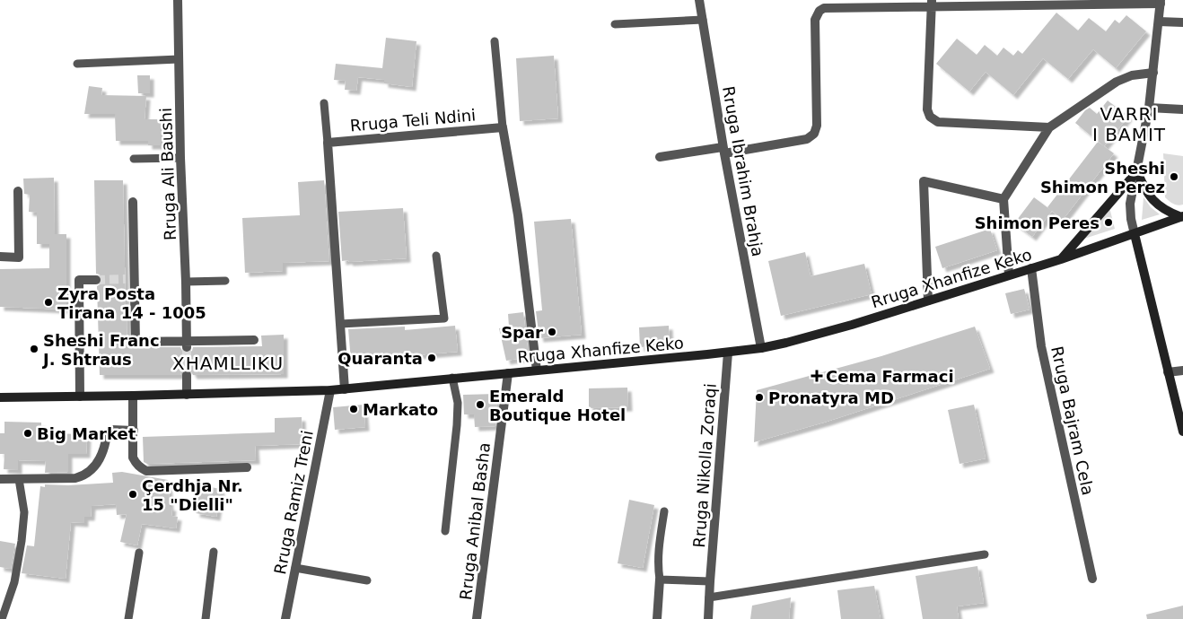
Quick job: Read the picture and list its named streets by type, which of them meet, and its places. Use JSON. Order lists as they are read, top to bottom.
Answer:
{
  "streets": {
    "main road": ["Rruga Xhanfize Keko"],
    "street": [
      "Rruga Teli Ndini",
      "Rruga Ibrahim Brahja",
      "Rruga Ali Baushi",
      "Rruga Bajram Cela",
      "Rruga Nikolla Zoraqi",
      "Rruga Ramiz Treni",
      "Rruga Anibal Basha"
    ]
  },
  "crossings": [
    ["Rruga Ibrahim Brahja", "Rruga Xhanfize Keko"],
    ["Rruga Xhanfize Keko", "Rruga Bajram Cela"],
    ["Rruga Xhanfize Keko", "Rruga Nikolla Zoraqi"],
    ["Rruga Xhanfize Keko", "Rruga Ramiz Treni"],
    ["Rruga Xhanfize Keko", "Rruga Anibal Basha"]
  ],
  "districts": ["VARRI I BAMIT", "XHAMLLIKU"],
  "places": {
    "other": [
      "Sheshi Shimon Perez",
      "Shimon Peres",
      "Zyra Posta Tirana 14 - 1005",
      "Spar",
      "Sheshi Franc J. Shtraus",
      "Quaranta",
      "Pronatyra MD",
      "Emerald Boutique Hotel",
      "Markato",
      "Big Market",
      "Çerdhja Nr. 15 \"Dielli\""
    ],
    "health": ["Cema Farmaci"]
  }
}
